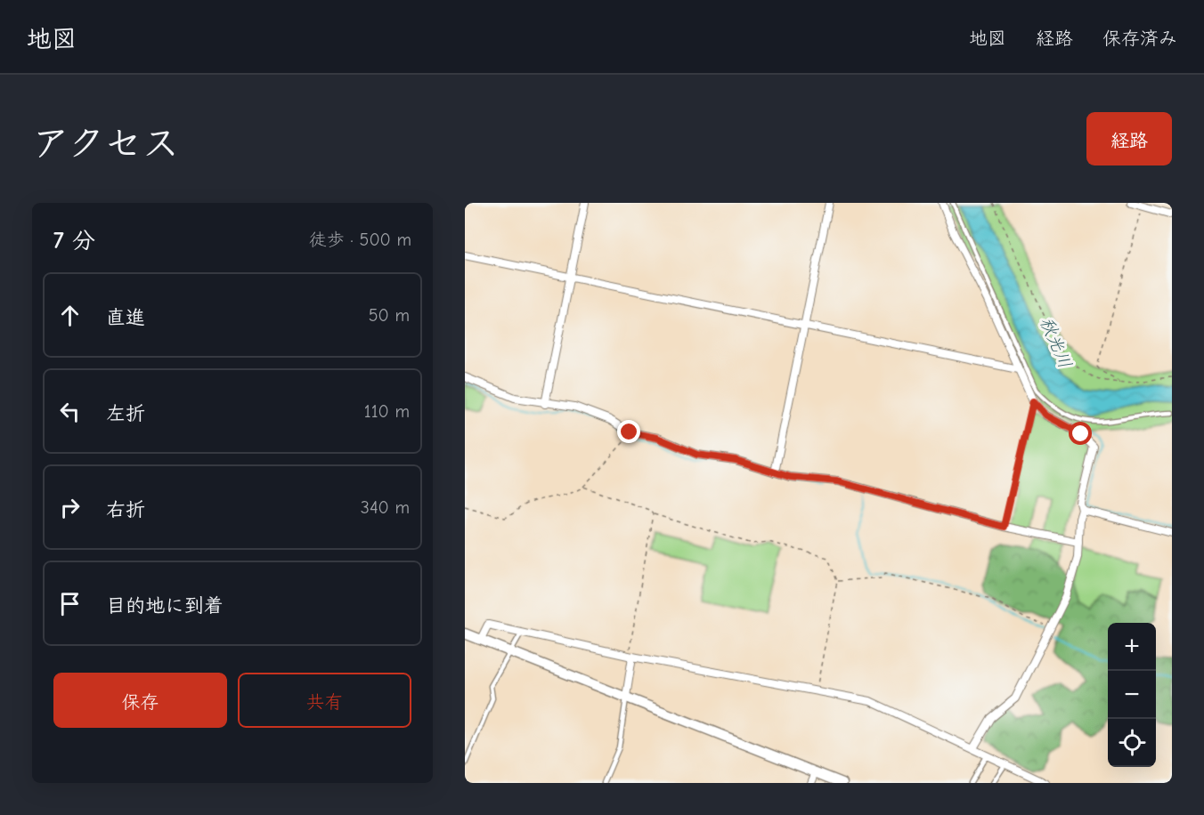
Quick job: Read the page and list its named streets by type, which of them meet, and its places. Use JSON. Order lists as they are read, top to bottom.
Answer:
{
  "water": ["秋光川"],
  "page": {
    "header": "地図",
    "nav": ["地図", "経路", "保存済み"],
    "title": "アクセス",
    "buttons": [
      "経路",
      ["保存", "共有"]
    ],
    "heading": ["7 分", "徒歩 · 500 m"],
    "list": [
      ["直進", "50 m"],
      ["左折", "110 m"],
      ["右折", "340 m"],
      "目的地に到着"
    ],
    "map_buttons": ["+", "−"]
  }
}
